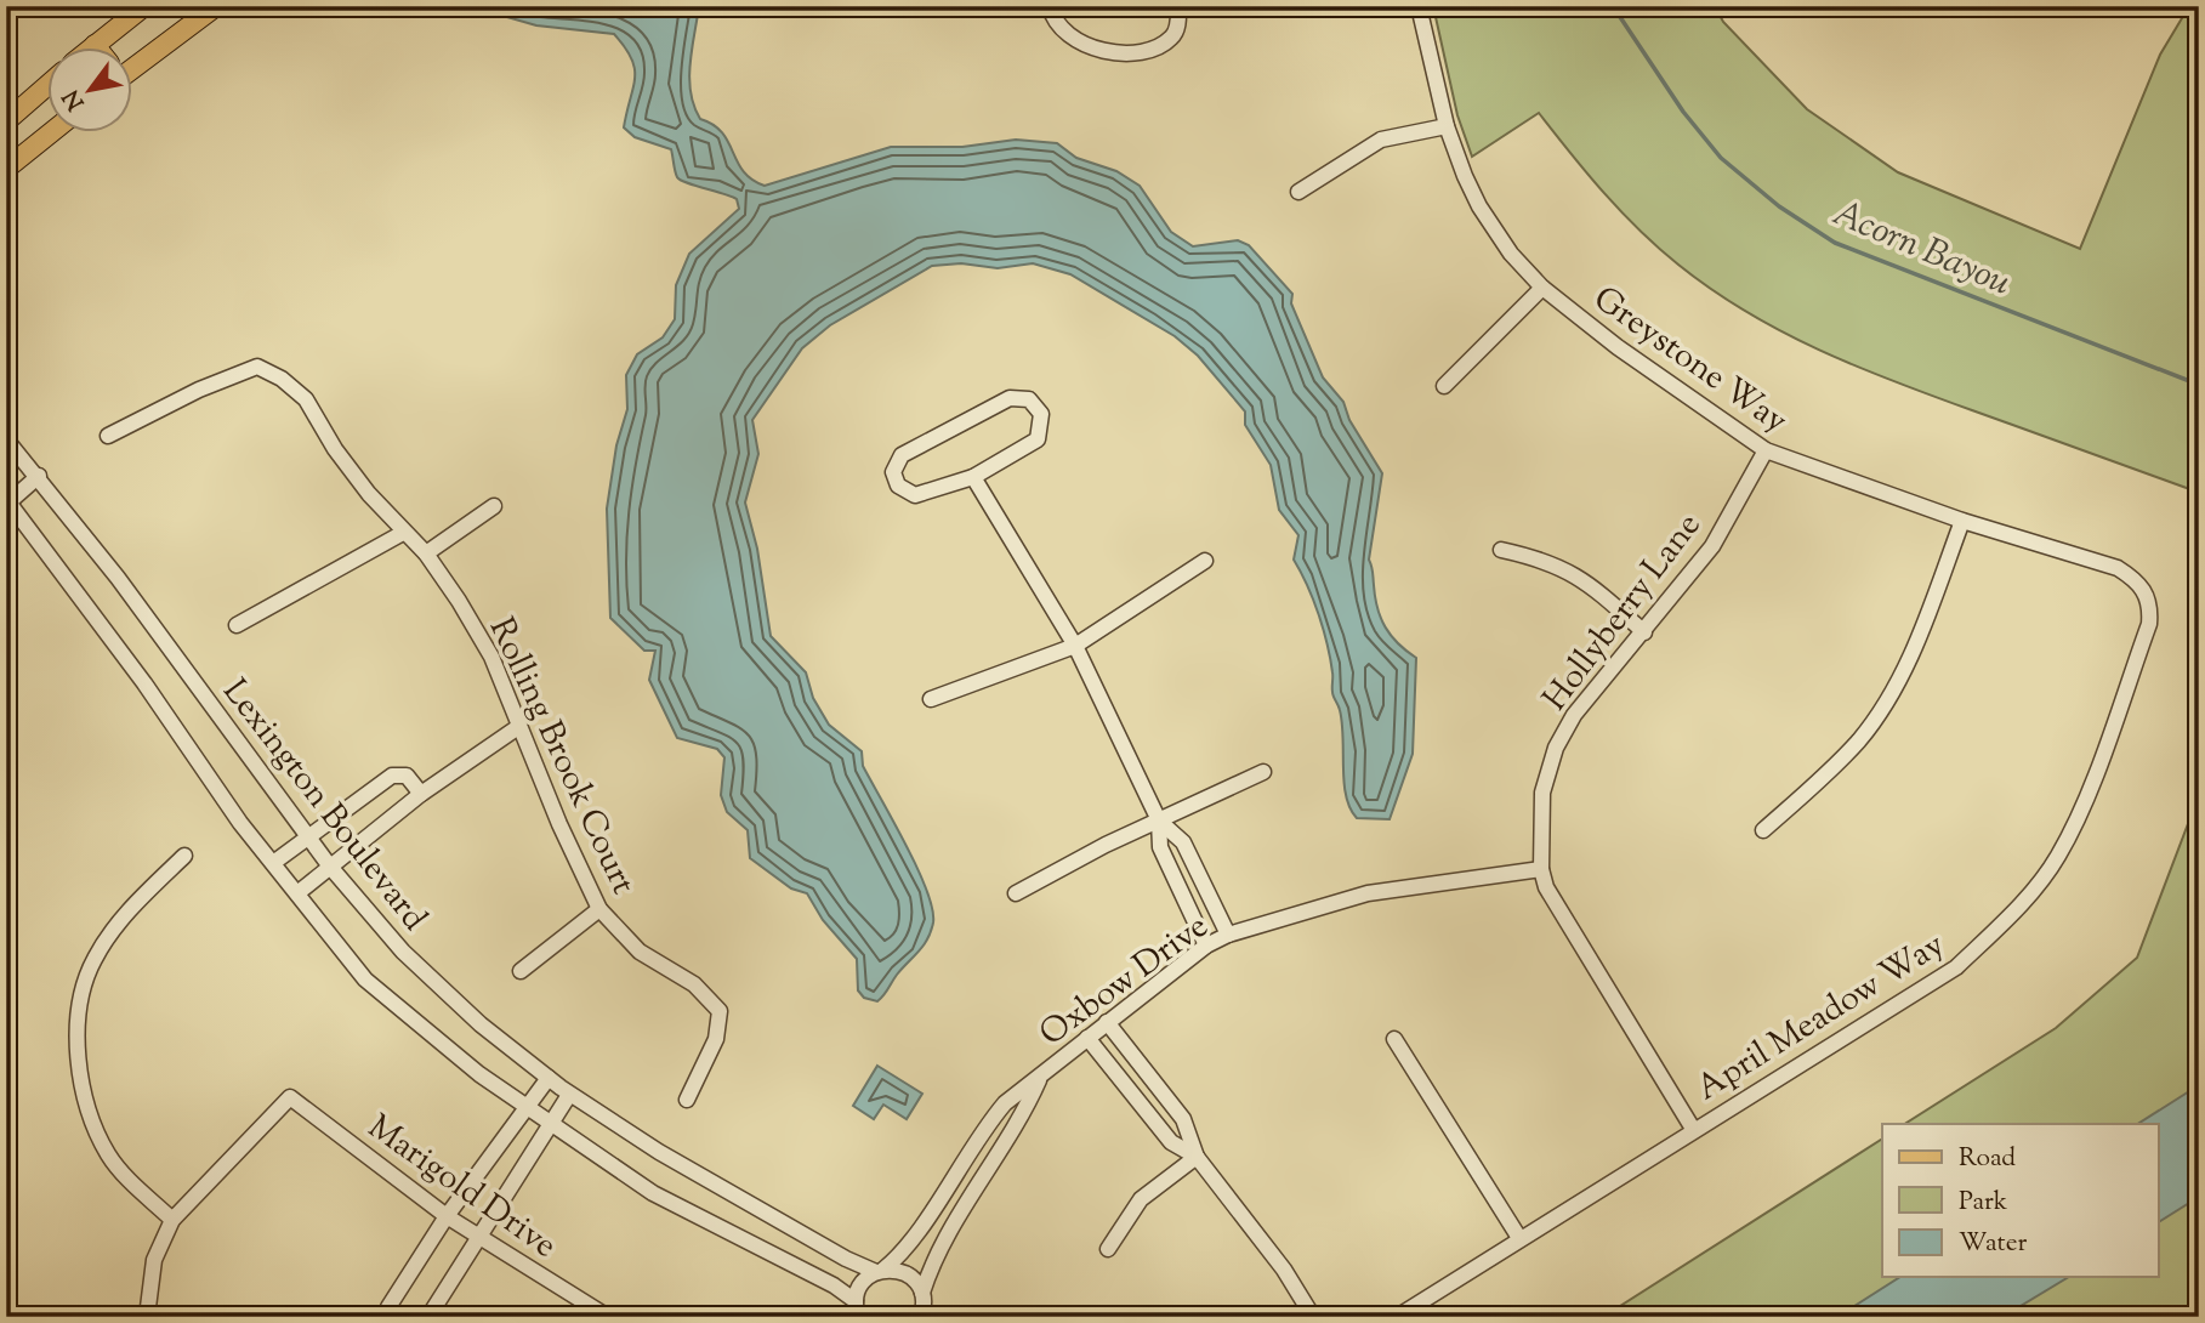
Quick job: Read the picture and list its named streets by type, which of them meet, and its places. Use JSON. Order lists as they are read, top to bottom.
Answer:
{
  "streets": {
    "street": [
      "Greystone Way",
      "Hollyberry Lane",
      "Rolling Brook Court",
      "Lexington Boulevard",
      "Oxbow Drive",
      "April Meadow Way",
      "Marigold Drive"
    ]
  },
  "crossings": [
    ["Greystone Way", "Hollyberry Lane"],
    ["Greystone Way", "April Meadow Way"],
    ["Hollyberry Lane", "Oxbow Drive"],
    ["Hollyberry Lane", "April Meadow Way"],
    ["Lexington Boulevard", "Oxbow Drive"]
  ],
  "water": ["Acorn Bayou"],
  "legend": ["Road", "Park", "Water"],
  "north": "bottom left"
}
